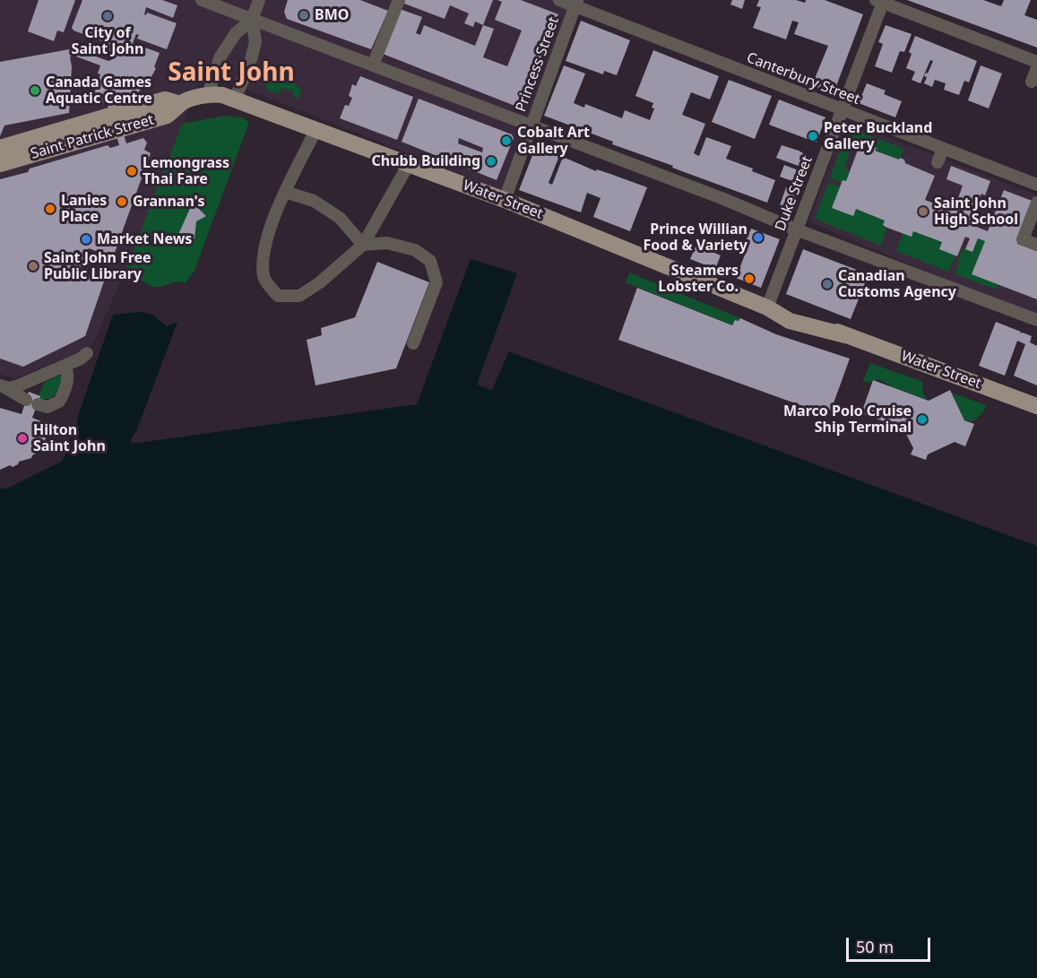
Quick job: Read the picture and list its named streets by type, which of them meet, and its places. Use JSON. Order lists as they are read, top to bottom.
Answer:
{
  "streets": {
    "main road": ["Saint Patrick Street", "Water Street"],
    "street": ["Princess Street", "Canterbury Street", "Duke Street"]
  },
  "crossings": [
    ["Princess Street", "Canterbury Street"],
    ["Princess Street", "Water Street"],
    ["Canterbury Street", "Duke Street"],
    ["Saint Patrick Street", "Water Street"],
    ["Duke Street", "Water Street"]
  ],
  "districts": ["Saint John"],
  "places": [
    "BMO",
    "City of Saint John",
    "Canada Games Aquatic Centre",
    "Peter Buckland Gallery",
    "Cobalt Art Gallery",
    "Chubb Building",
    "Lemongrass Thai Fare",
    "Grannan's",
    "Lanies Place",
    "Saint John High School",
    "Prince Willian Food & Variety",
    "Market News",
    "Saint John Free Public Library",
    "Steamers Lobster Co.",
    "Canadian Customs Agency",
    "Marco Polo Cruise Ship Terminal",
    "Hilton Saint John"
  ],
  "scale_bar": "50 m"
}
